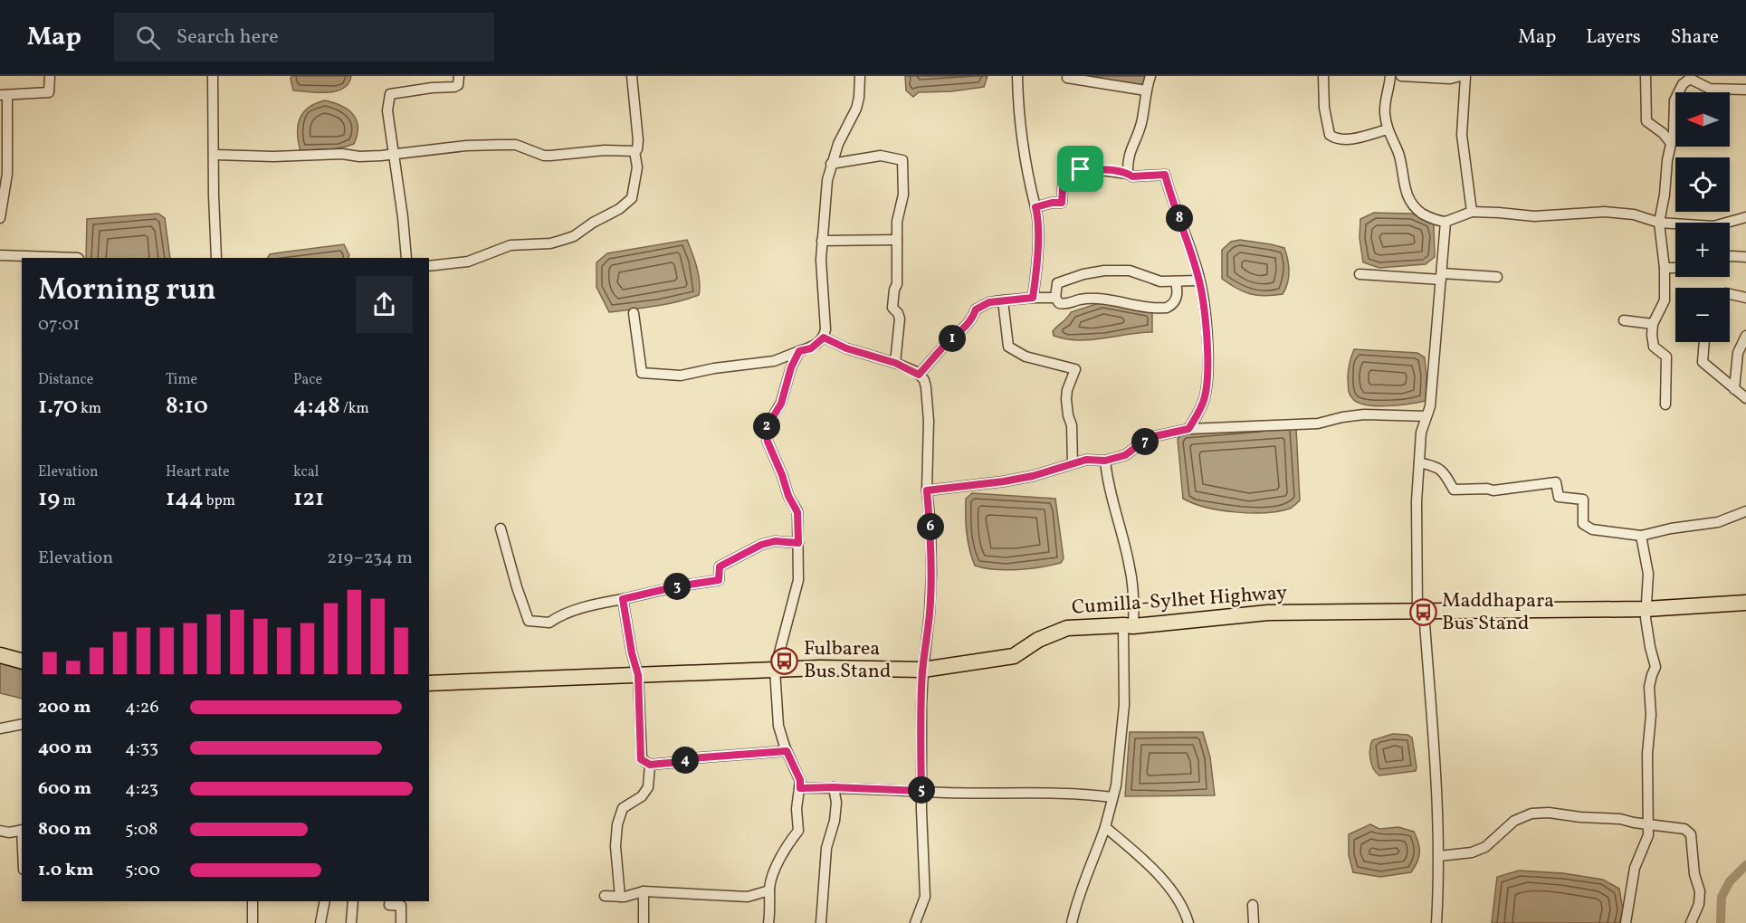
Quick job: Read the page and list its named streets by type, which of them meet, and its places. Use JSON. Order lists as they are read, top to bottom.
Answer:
{
  "streets": {
    "highway": ["Cumilla-Sylhet Highway"]
  },
  "places": {
    "bus stop": ["Maddhapara Bus Stand", "Fulbarea Bus Stand"]
  },
  "north": "left",
  "page": {
    "header": "Map",
    "search": "Search here",
    "nav": ["Map", "Layers", "Share"],
    "map_buttons": ["+", "−"],
    "pins": [
      "8",
      "1",
      "2",
      "7",
      "6",
      "3",
      "4",
      "5"
    ],
    "heading": ["Morning run", "07:01"],
    "stats": [
      ["Distance", "1.70 km"],
      ["Time", "8:10"],
      ["Pace", "4:48 /km"],
      ["Elevation", "19 m"],
      ["Heart rate", "144 bpm"],
      ["kcal", "121"]
    ],
    "chart": ["Elevation", "219–234 m"],
    "list": [
      {
        "name": "200 m",
        "note": "4:26"
      },
      {
        "name": "400 m",
        "note": "4:33"
      },
      {
        "name": "600 m",
        "note": "4:23"
      },
      {
        "name": "800 m",
        "note": "5:08"
      },
      {
        "name": "1.0 km",
        "note": "5:00"
      }
    ]
  }
}
